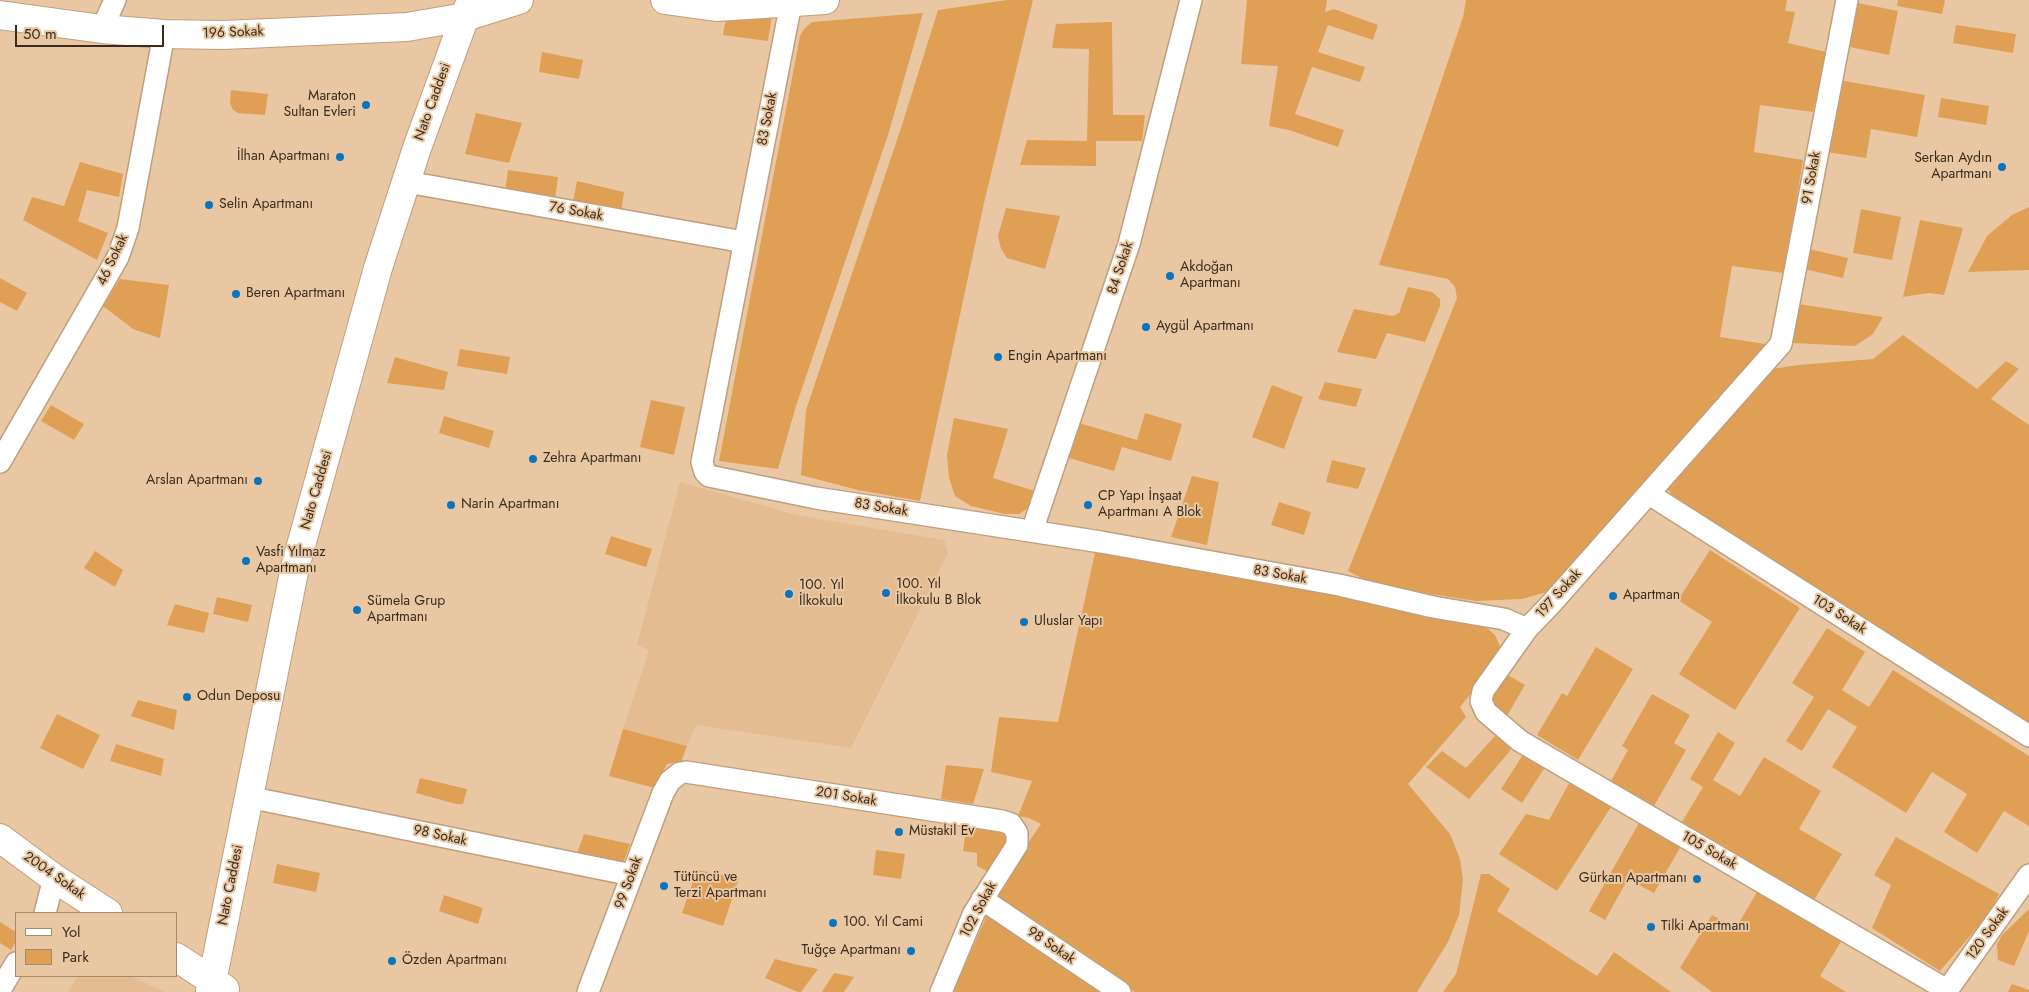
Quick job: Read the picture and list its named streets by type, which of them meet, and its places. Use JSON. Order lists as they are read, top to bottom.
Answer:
{
  "streets": {
    "main road": ["196 Sokak", "Nato Caddesi", "2004 Sokak"],
    "street": [
      "83 Sokak",
      "91 Sokak",
      "76 Sokak",
      "46 Sokak",
      "84 Sokak",
      "197 Sokak",
      "103 Sokak",
      "201 Sokak",
      "98 Sokak",
      "105 Sokak",
      "99 Sokak",
      "102 Sokak",
      "120 Sokak"
    ]
  },
  "crossings": [
    ["196 Sokak", "Nato Caddesi"],
    ["196 Sokak", "46 Sokak"],
    ["Nato Caddesi", "76 Sokak"],
    ["Nato Caddesi", "98 Sokak"],
    ["83 Sokak", "76 Sokak"],
    ["83 Sokak", "84 Sokak"],
    ["83 Sokak", "197 Sokak"],
    ["91 Sokak", "197 Sokak"],
    ["91 Sokak", "103 Sokak"],
    ["197 Sokak", "103 Sokak"],
    ["197 Sokak", "105 Sokak"],
    ["201 Sokak", "99 Sokak"],
    ["201 Sokak", "102 Sokak"],
    ["98 Sokak", "99 Sokak"],
    ["98 Sokak", "102 Sokak"],
    ["105 Sokak", "120 Sokak"]
  ],
  "places": [
    "Maraton Sultan Evleri",
    "İlhan Apartmanı",
    "Serkan Aydın Apartmanı",
    "Selin Apartmanı",
    "Akdoğan Apartmanı",
    "Beren Apartmanı",
    "Aygül Apartmanı",
    "Engin Apartmanı",
    "Zehra Apartmanı",
    "Arslan Apartmanı",
    "Narin Apartmanı",
    "CP Yapı İnşaat Apartmanı A Blok",
    "Vasfi Yılmaz Apartmanı",
    "100. Yıl İlkokulu B Blok",
    "100. Yıl İlkokulu",
    "Apartman",
    "Sümela Grup Apartmanı",
    "Uluslar Yapı",
    "Odun Deposu",
    "Müstakil Ev",
    "Gürkan Apartmanı",
    "Tütüncü ve Terzi Apartmanı",
    "100. Yıl Cami",
    "Tilki Apartmanı",
    "Tuğçe Apartmanı",
    "Özden Apartmanı"
  ],
  "legend": ["Yol", "Park"],
  "scale_bar": "50 m"
}
